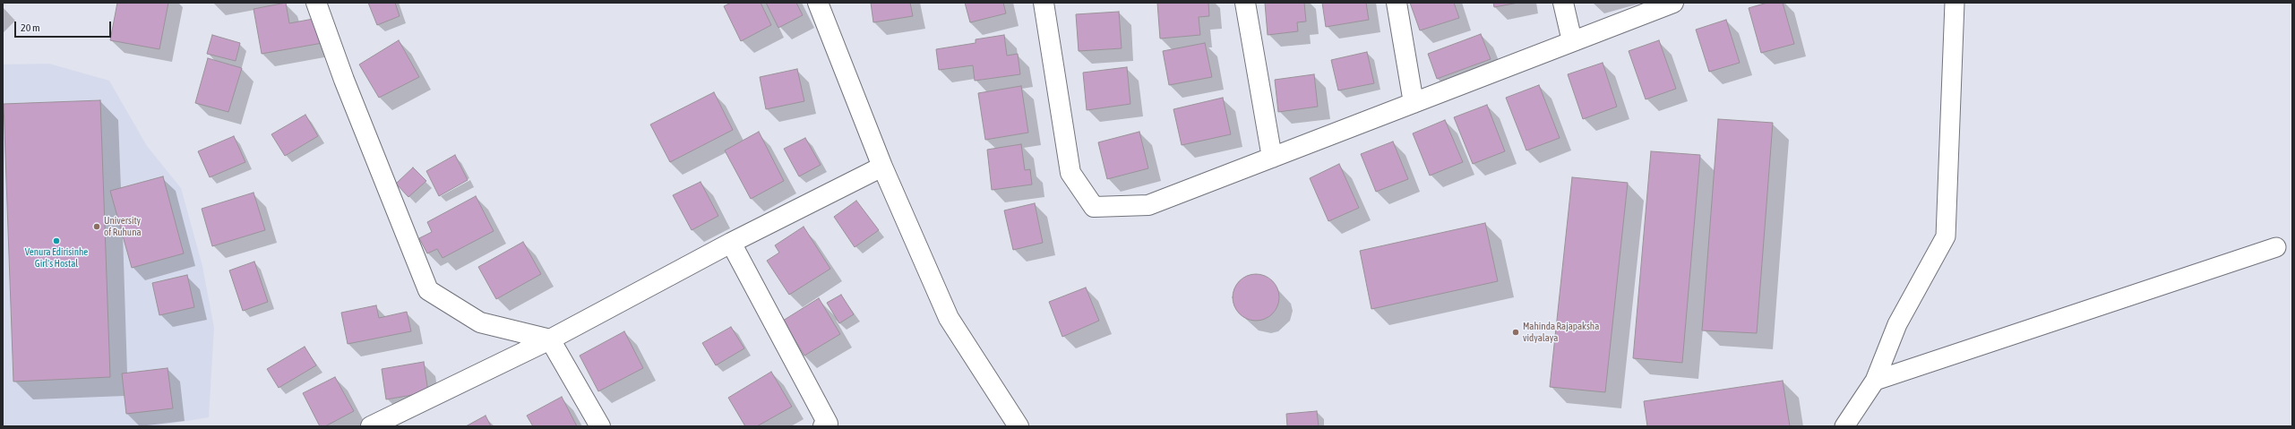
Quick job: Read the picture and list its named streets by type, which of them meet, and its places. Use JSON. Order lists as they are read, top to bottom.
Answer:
{
  "places": ["University of Ruhuna", "Venura Edirisinhe Girl's Hostal", "Mahinda Rajapaksha vidyalaya"],
  "scale_bar": "20 m"
}
